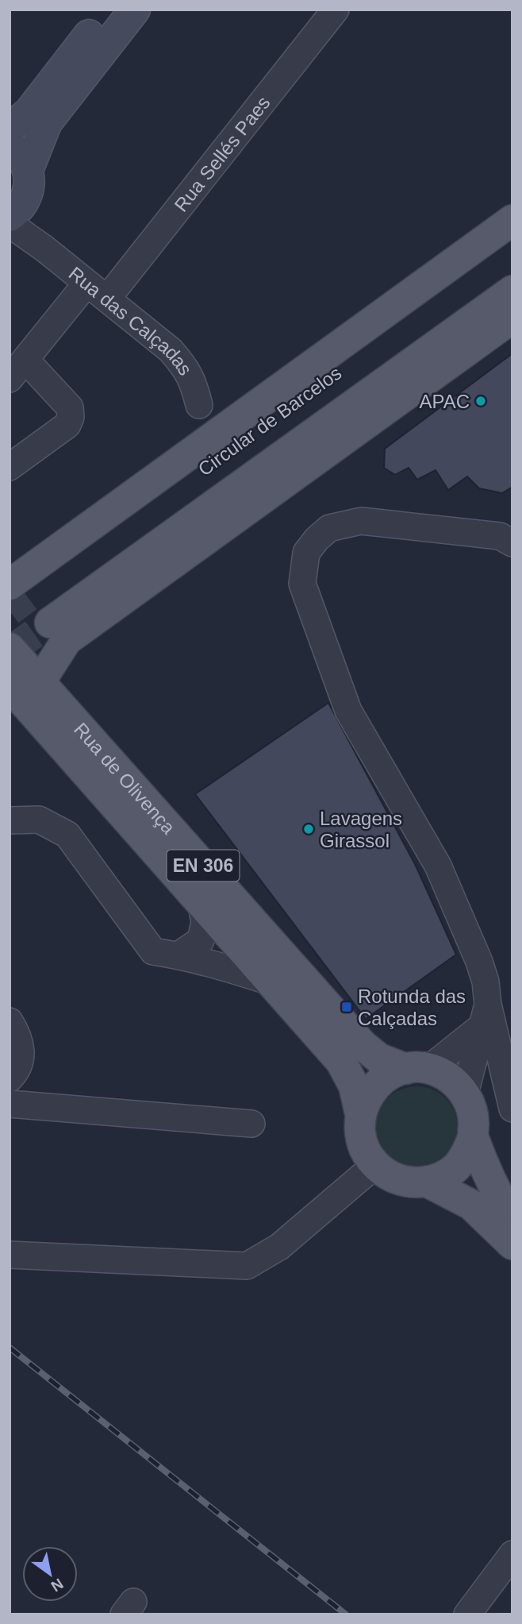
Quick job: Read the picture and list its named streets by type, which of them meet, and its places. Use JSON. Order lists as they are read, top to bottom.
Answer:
{
  "streets": {
    "main road": ["Circular de Barcelos", "Rua de Olivença", "EN 306"],
    "street": ["Rua Sellés Paes", "Rua das Calçadas"]
  },
  "crossings": [
    ["Rua Sellés Paes", "Rua das Calçadas"],
    ["Rua de Olivença", "EN 306"]
  ],
  "places": {
    "other": ["APAC", "Lavagens Girassol"],
    "transit": ["Rotunda das Calçadas"]
  },
  "north": "bottom right"
}
